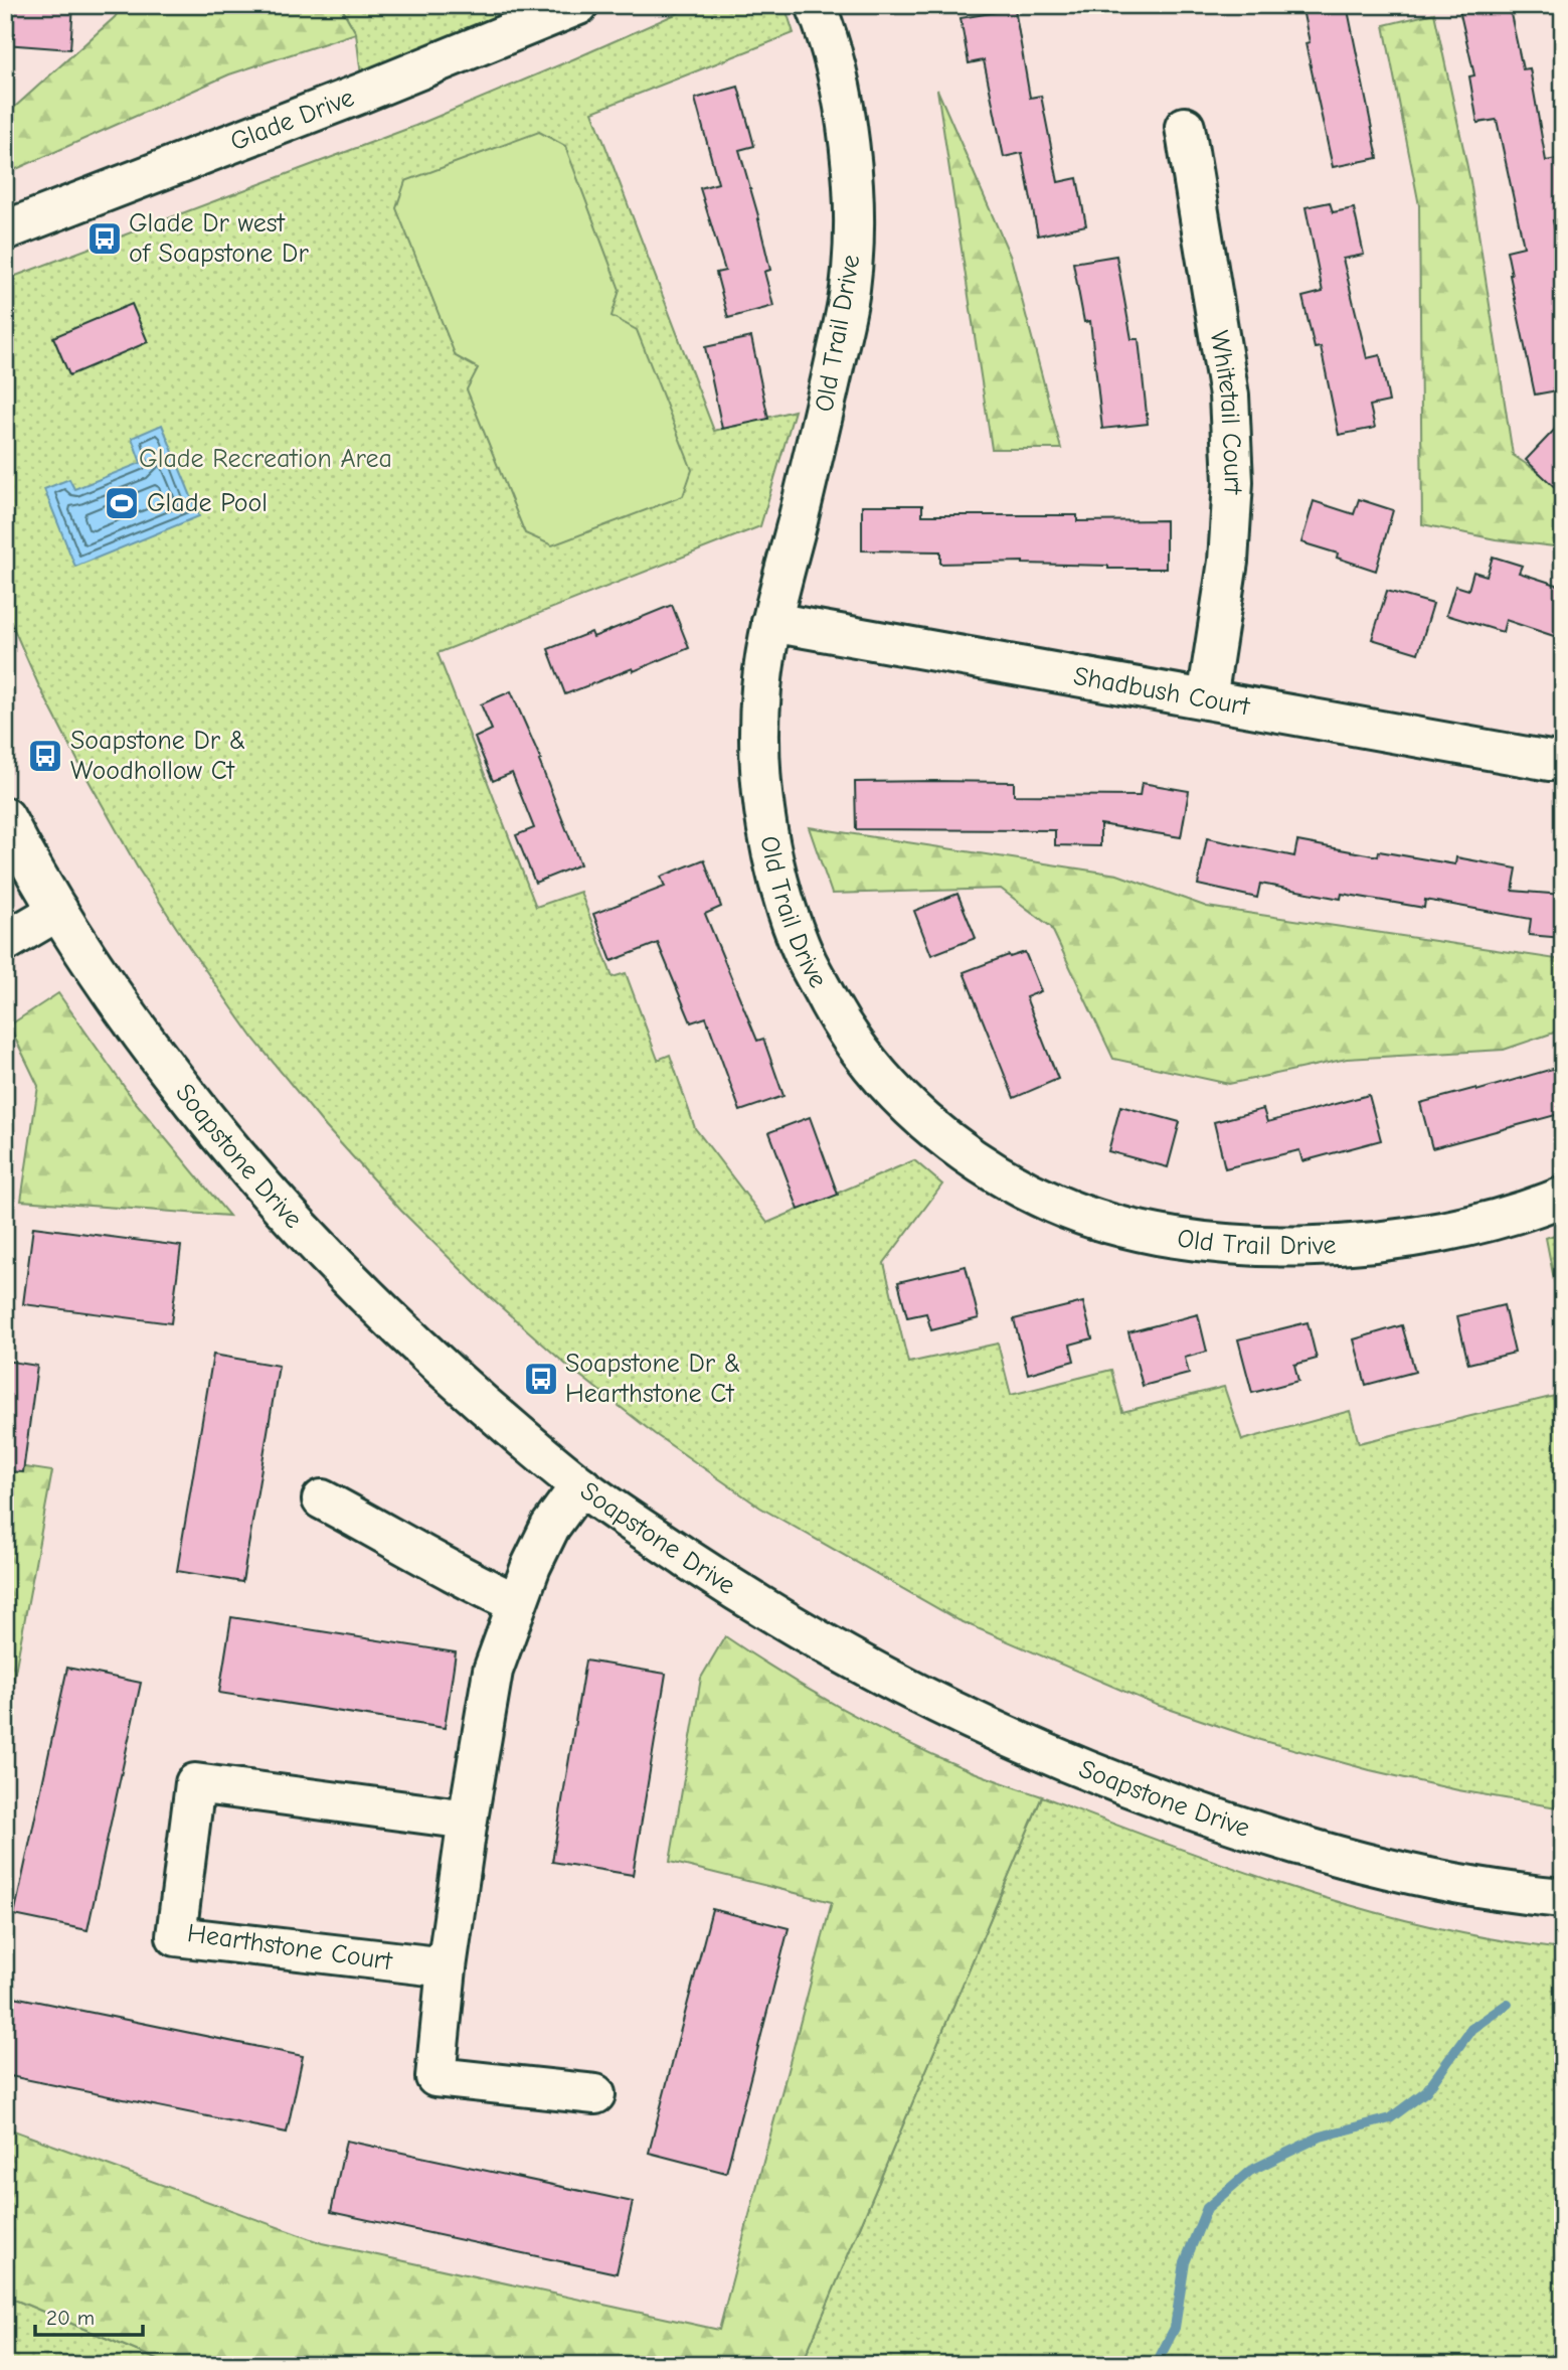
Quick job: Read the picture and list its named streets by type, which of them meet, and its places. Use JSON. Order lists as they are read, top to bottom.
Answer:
{
  "streets": {
    "street": [
      "Glade Drive",
      "Old Trail Drive",
      "Whitetail Court",
      "Shadbush Court",
      "Soapstone Drive",
      "Hearthstone Court"
    ]
  },
  "crossings": [
    ["Old Trail Drive", "Shadbush Court"],
    ["Whitetail Court", "Shadbush Court"]
  ],
  "parks": ["Glade Recreation Area"],
  "places": {
    "bus stop": ["Glade Dr west of Soapstone Dr", "Soapstone Dr & Woodhollow Ct", "Soapstone Dr & Hearthstone Ct"],
    "sports": ["Glade Pool"]
  },
  "scale_bar": "20 m"
}
